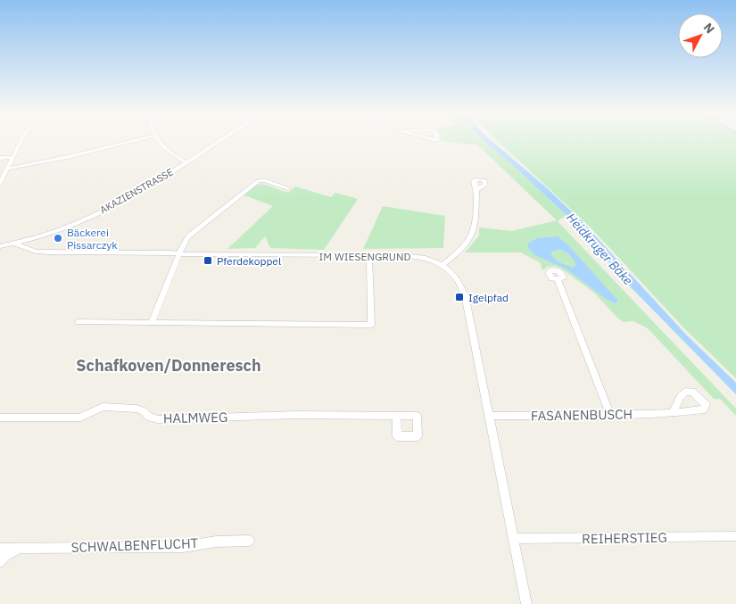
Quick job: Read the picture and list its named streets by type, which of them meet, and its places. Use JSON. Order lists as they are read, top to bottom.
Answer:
{
  "streets": {
    "street": [
      "AKAZIENSTRASSE",
      "IM WIESENGRUND",
      "FASANENBUSCH",
      "HALMWEG",
      "REIHERSTIEG",
      "SCHWALBENFLUCHT"
    ]
  },
  "crossings": [
    ["AKAZIENSTRASSE", "IM WIESENGRUND"],
    ["IM WIESENGRUND", "FASANENBUSCH"],
    ["IM WIESENGRUND", "REIHERSTIEG"]
  ],
  "districts": ["Schafkoven/Donneresch"],
  "water": ["Heidkruger Bäke"],
  "places": {
    "other": ["Bäckerei Pissarczyk"],
    "transit": ["Pferdekoppel", "Igelpfad"]
  },
  "north": "top right"
}
